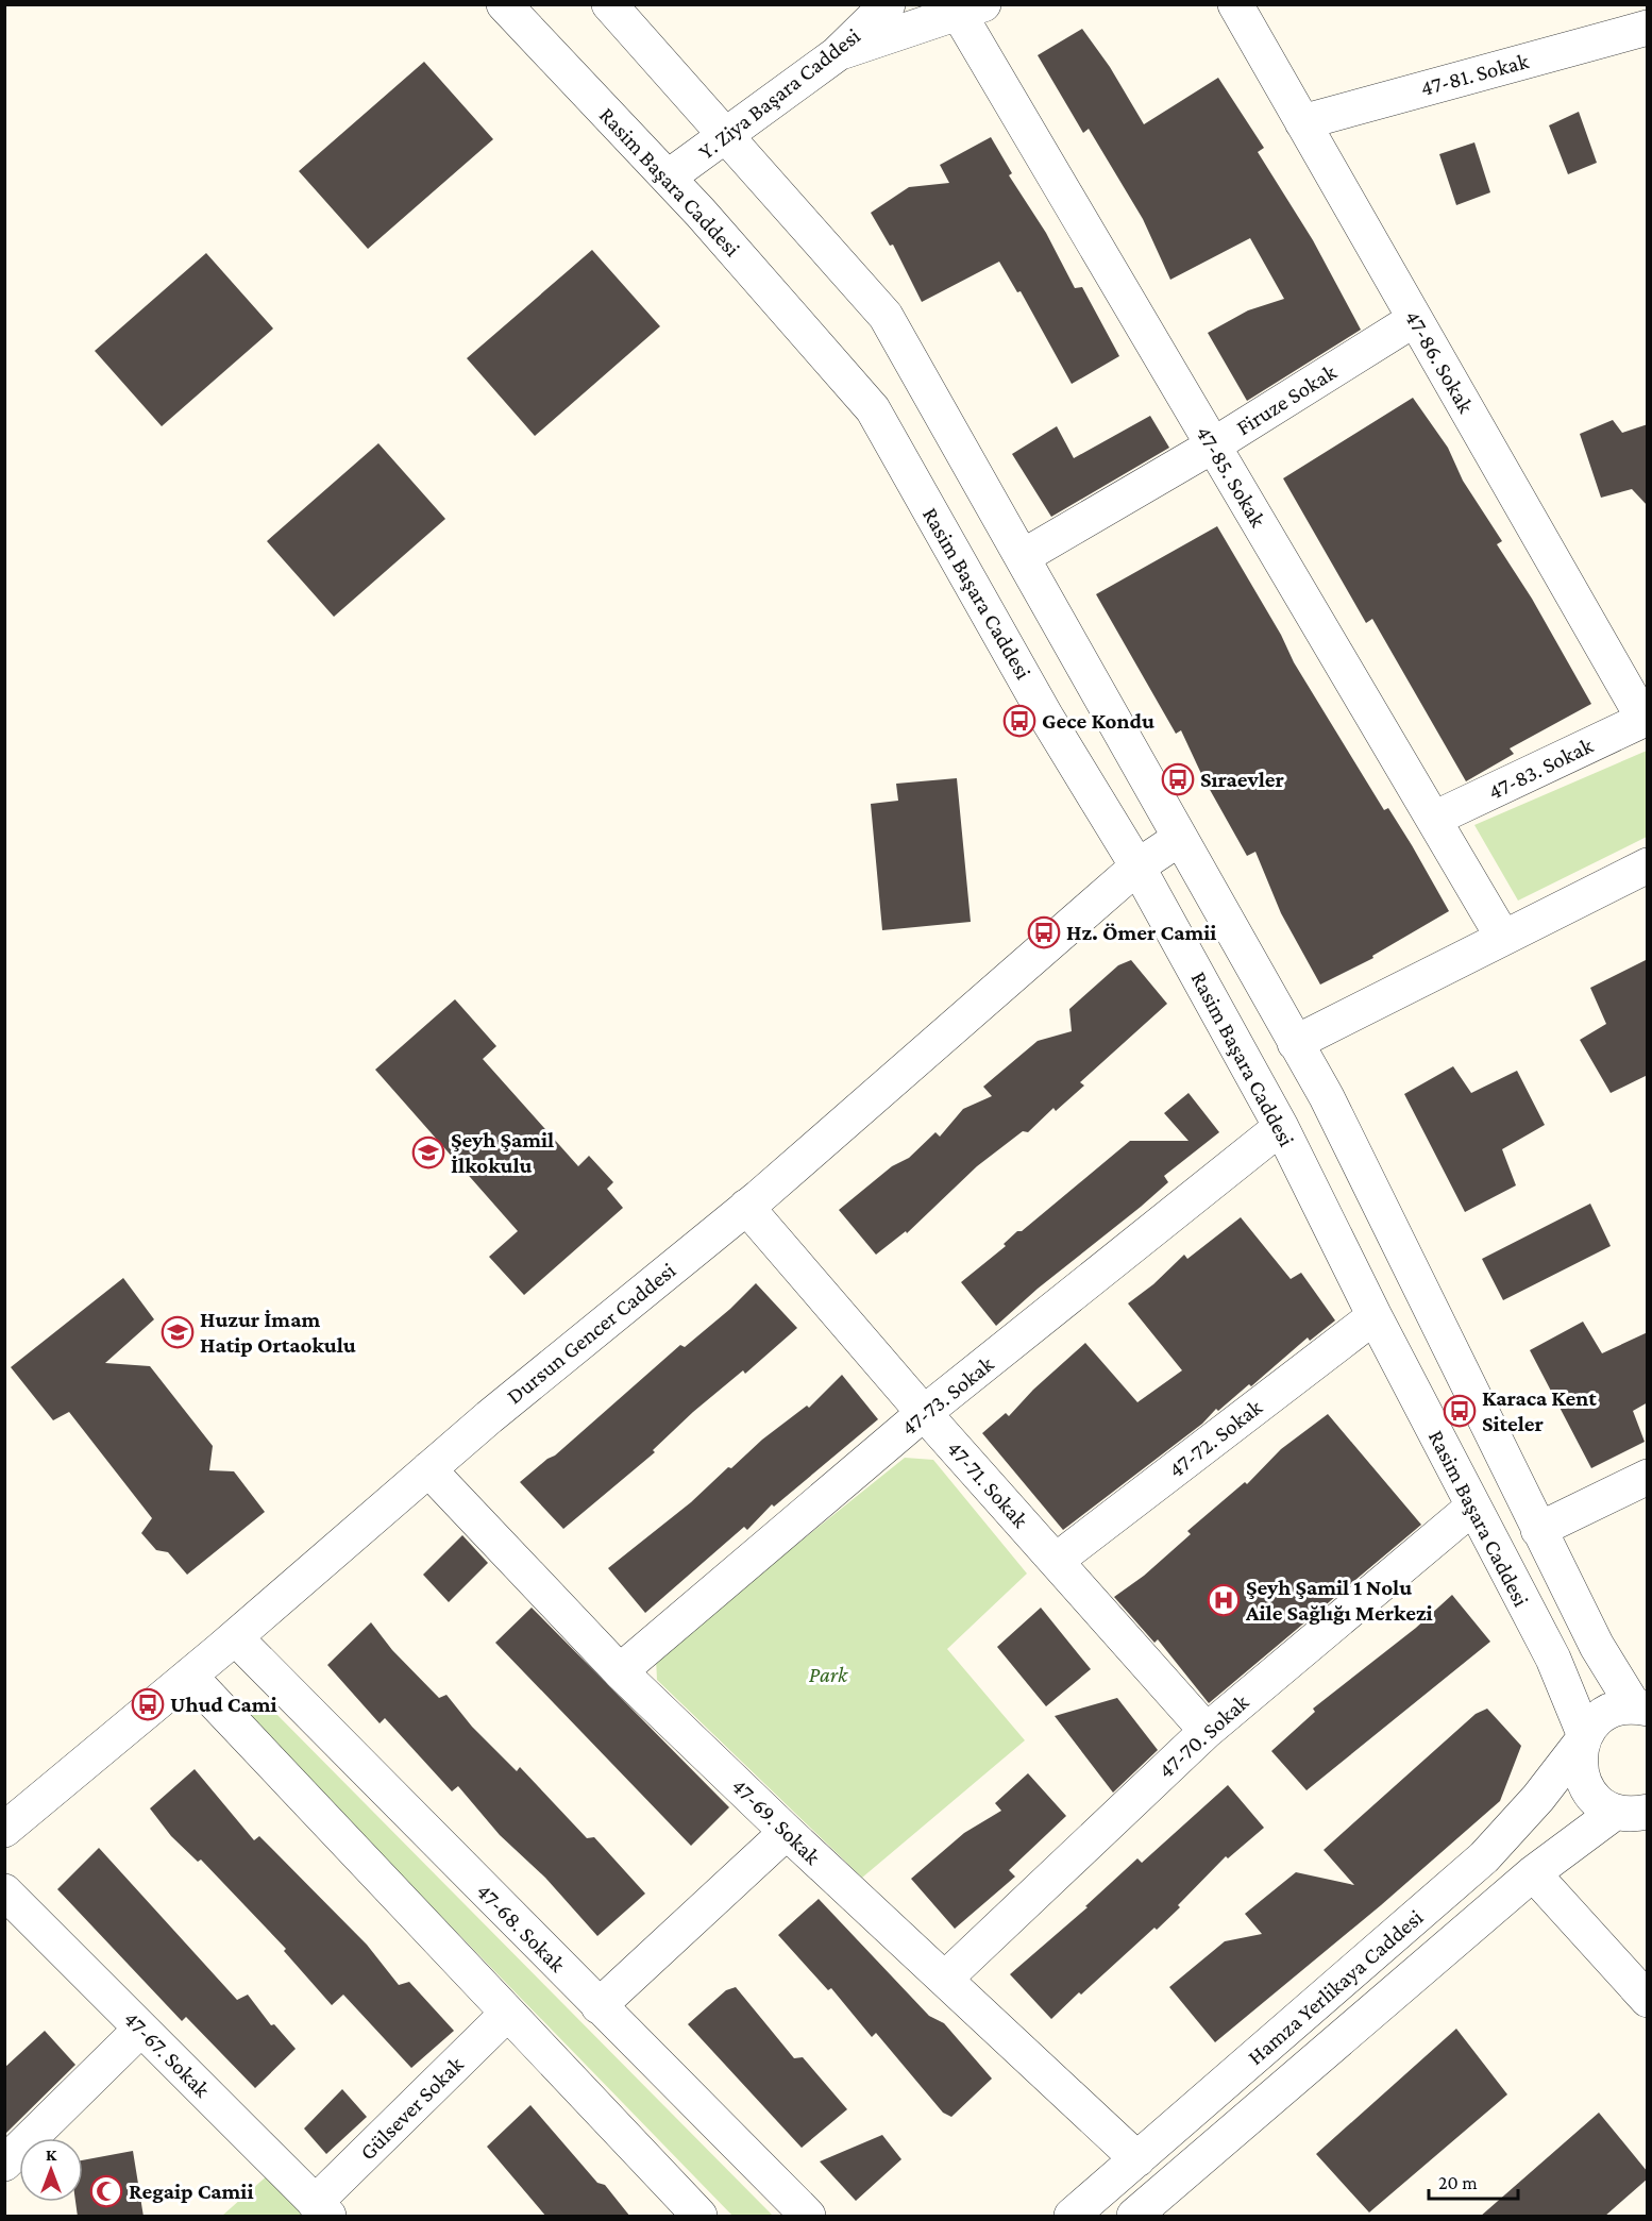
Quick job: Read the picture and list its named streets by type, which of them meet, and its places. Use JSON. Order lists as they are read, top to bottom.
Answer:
{
  "streets": {
    "street": [
      "47-81. Sokak",
      "Y. Ziya Başara Caddesi",
      "Rasim Başara Caddesi",
      "47-86. Sokak",
      "Firuze Sokak",
      "47-85. Sokak",
      "47-83. Sokak",
      "Dursun Gencer Caddesi",
      "47-73. Sokak",
      "47-72. Sokak",
      "47-71. Sokak",
      "47-70. Sokak",
      "47-69. Sokak",
      "47-68. Sokak",
      "Hamza Yerlikaya Caddesi",
      "47-67. Sokak",
      "Gülsever Sokak"
    ]
  },
  "crossings": [
    ["47-81. Sokak", "47-86. Sokak"],
    ["Y. Ziya Başara Caddesi", "Rasim Başara Caddesi"],
    ["Rasim Başara Caddesi", "Dursun Gencer Caddesi"],
    ["Rasim Başara Caddesi", "47-73. Sokak"],
    ["Rasim Başara Caddesi", "47-72. Sokak"],
    ["Rasim Başara Caddesi", "47-70. Sokak"],
    ["Rasim Başara Caddesi", "Hamza Yerlikaya Caddesi"],
    ["47-86. Sokak", "Firuze Sokak"],
    ["47-86. Sokak", "47-83. Sokak"],
    ["Firuze Sokak", "47-85. Sokak"],
    ["47-85. Sokak", "47-83. Sokak"],
    ["Dursun Gencer Caddesi", "47-71. Sokak"],
    ["Dursun Gencer Caddesi", "47-69. Sokak"],
    ["Dursun Gencer Caddesi", "47-68. Sokak"],
    ["47-73. Sokak", "47-71. Sokak"],
    ["47-73. Sokak", "47-69. Sokak"],
    ["47-72. Sokak", "47-71. Sokak"],
    ["47-71. Sokak", "47-70. Sokak"],
    ["47-70. Sokak", "47-69. Sokak"],
    ["47-69. Sokak", "Hamza Yerlikaya Caddesi"],
    ["47-67. Sokak", "Gülsever Sokak"]
  ],
  "parks": ["Park"],
  "places": {
    "bus stop": [
      "Gece Kondu",
      "Sıraevler",
      "Hz. Ömer Camii",
      "Karaca Kent Siteler",
      "Uhud Cami"
    ],
    "school or university": ["Şeyh Şamil İlkokulu", "Huzur İmam Hatip Ortaokulu"],
    "hospital": ["Şeyh Şamil 1 Nolu Aile Sağlığı Merkezi"],
    "mosque": ["Regaip Camii"]
  },
  "scale_bar": "20 m",
  "north": "top"
}
